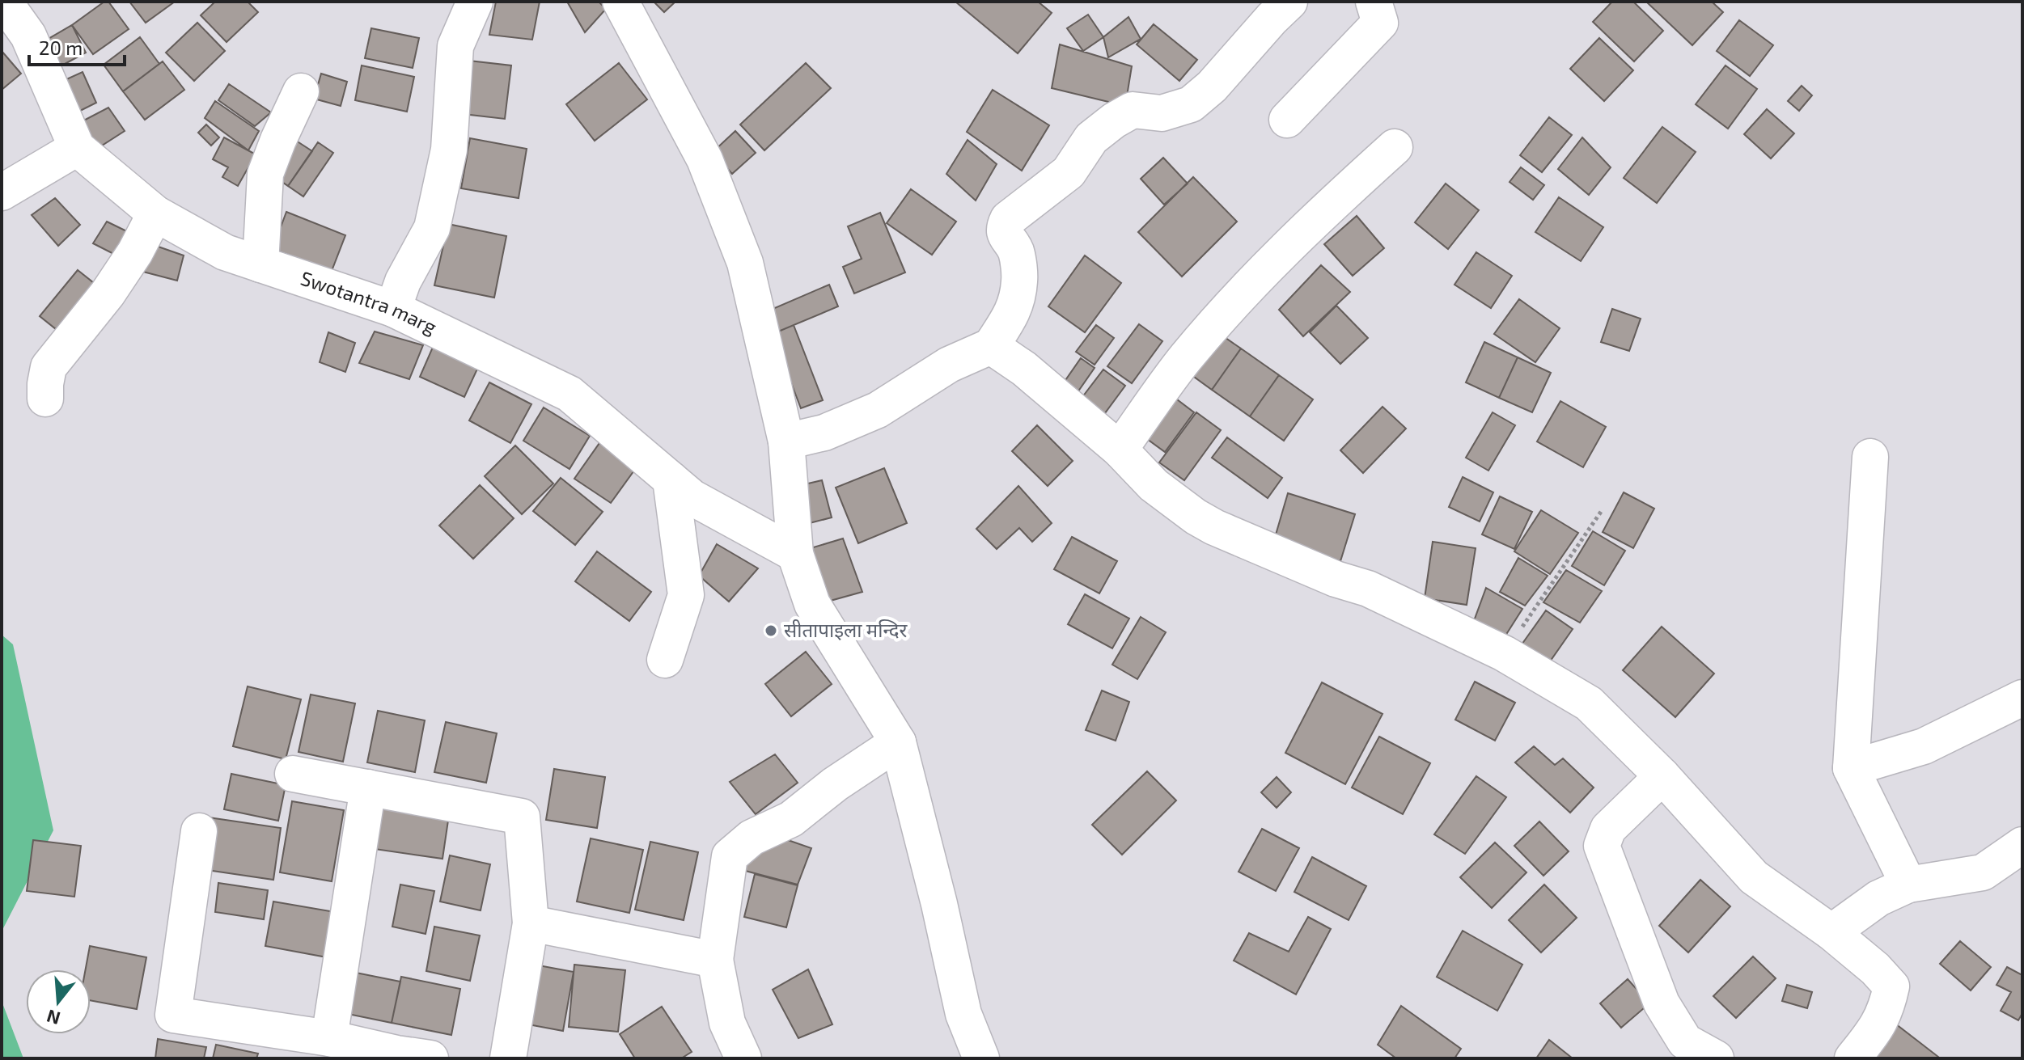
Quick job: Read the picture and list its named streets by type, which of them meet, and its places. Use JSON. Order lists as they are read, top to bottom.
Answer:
{
  "streets": {
    "street": ["Swotantra marg"]
  },
  "places": ["सीतापाइला मन्दिर"],
  "scale_bar": "20 m",
  "north": "bottom"
}
